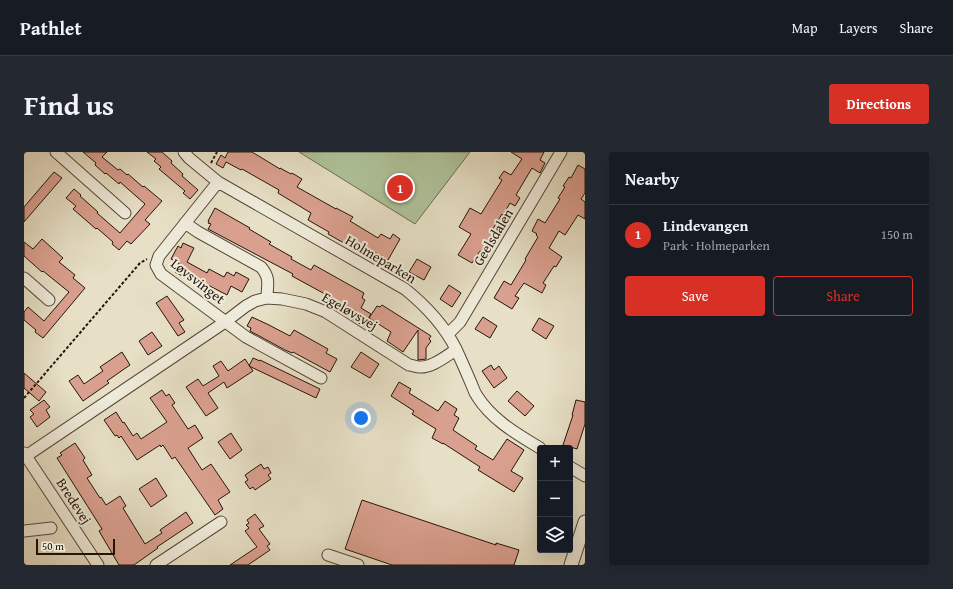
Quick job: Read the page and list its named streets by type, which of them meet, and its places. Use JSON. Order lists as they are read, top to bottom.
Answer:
{
  "streets": {
    "street": [
      "Geelsdalen",
      "Holmeparken",
      "Løvsvinget",
      "Egeløvsvej",
      "Bredevej"
    ]
  },
  "crossings": [
    ["Geelsdalen", "Holmeparken"],
    ["Holmeparken", "Løvsvinget"],
    ["Holmeparken", "Egeløvsvej"],
    ["Løvsvinget", "Egeløvsvej"],
    ["Egeløvsvej", "Bredevej"]
  ],
  "scale_bar": "50 m",
  "page": {
    "header": "Pathlet",
    "nav": ["Map", "Layers", "Share"],
    "title": "Find us",
    "buttons": [
      "Directions",
      ["Save", "Share"]
    ],
    "heading": "Nearby",
    "pins": "1",
    "list": [
      {
        "mark": "1",
        "name": "Lindevangen",
        "note": "Park · Holmeparken",
        "value": "150 m"
      }
    ],
    "map_buttons": ["+", "−"],
    "scale": "50 m"
  }
}
